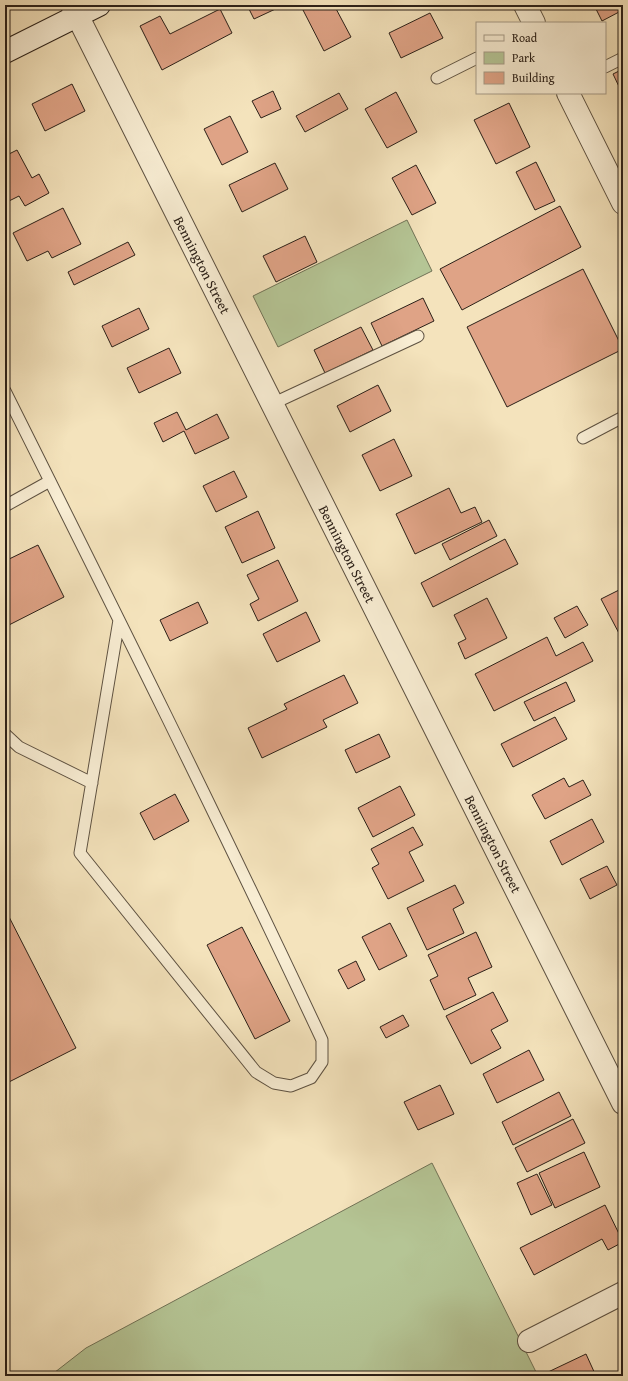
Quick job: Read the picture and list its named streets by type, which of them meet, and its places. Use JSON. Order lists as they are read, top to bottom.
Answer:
{
  "streets": {
    "street": ["Bennington Street"]
  },
  "legend": ["Road", "Park", "Building"]
}
